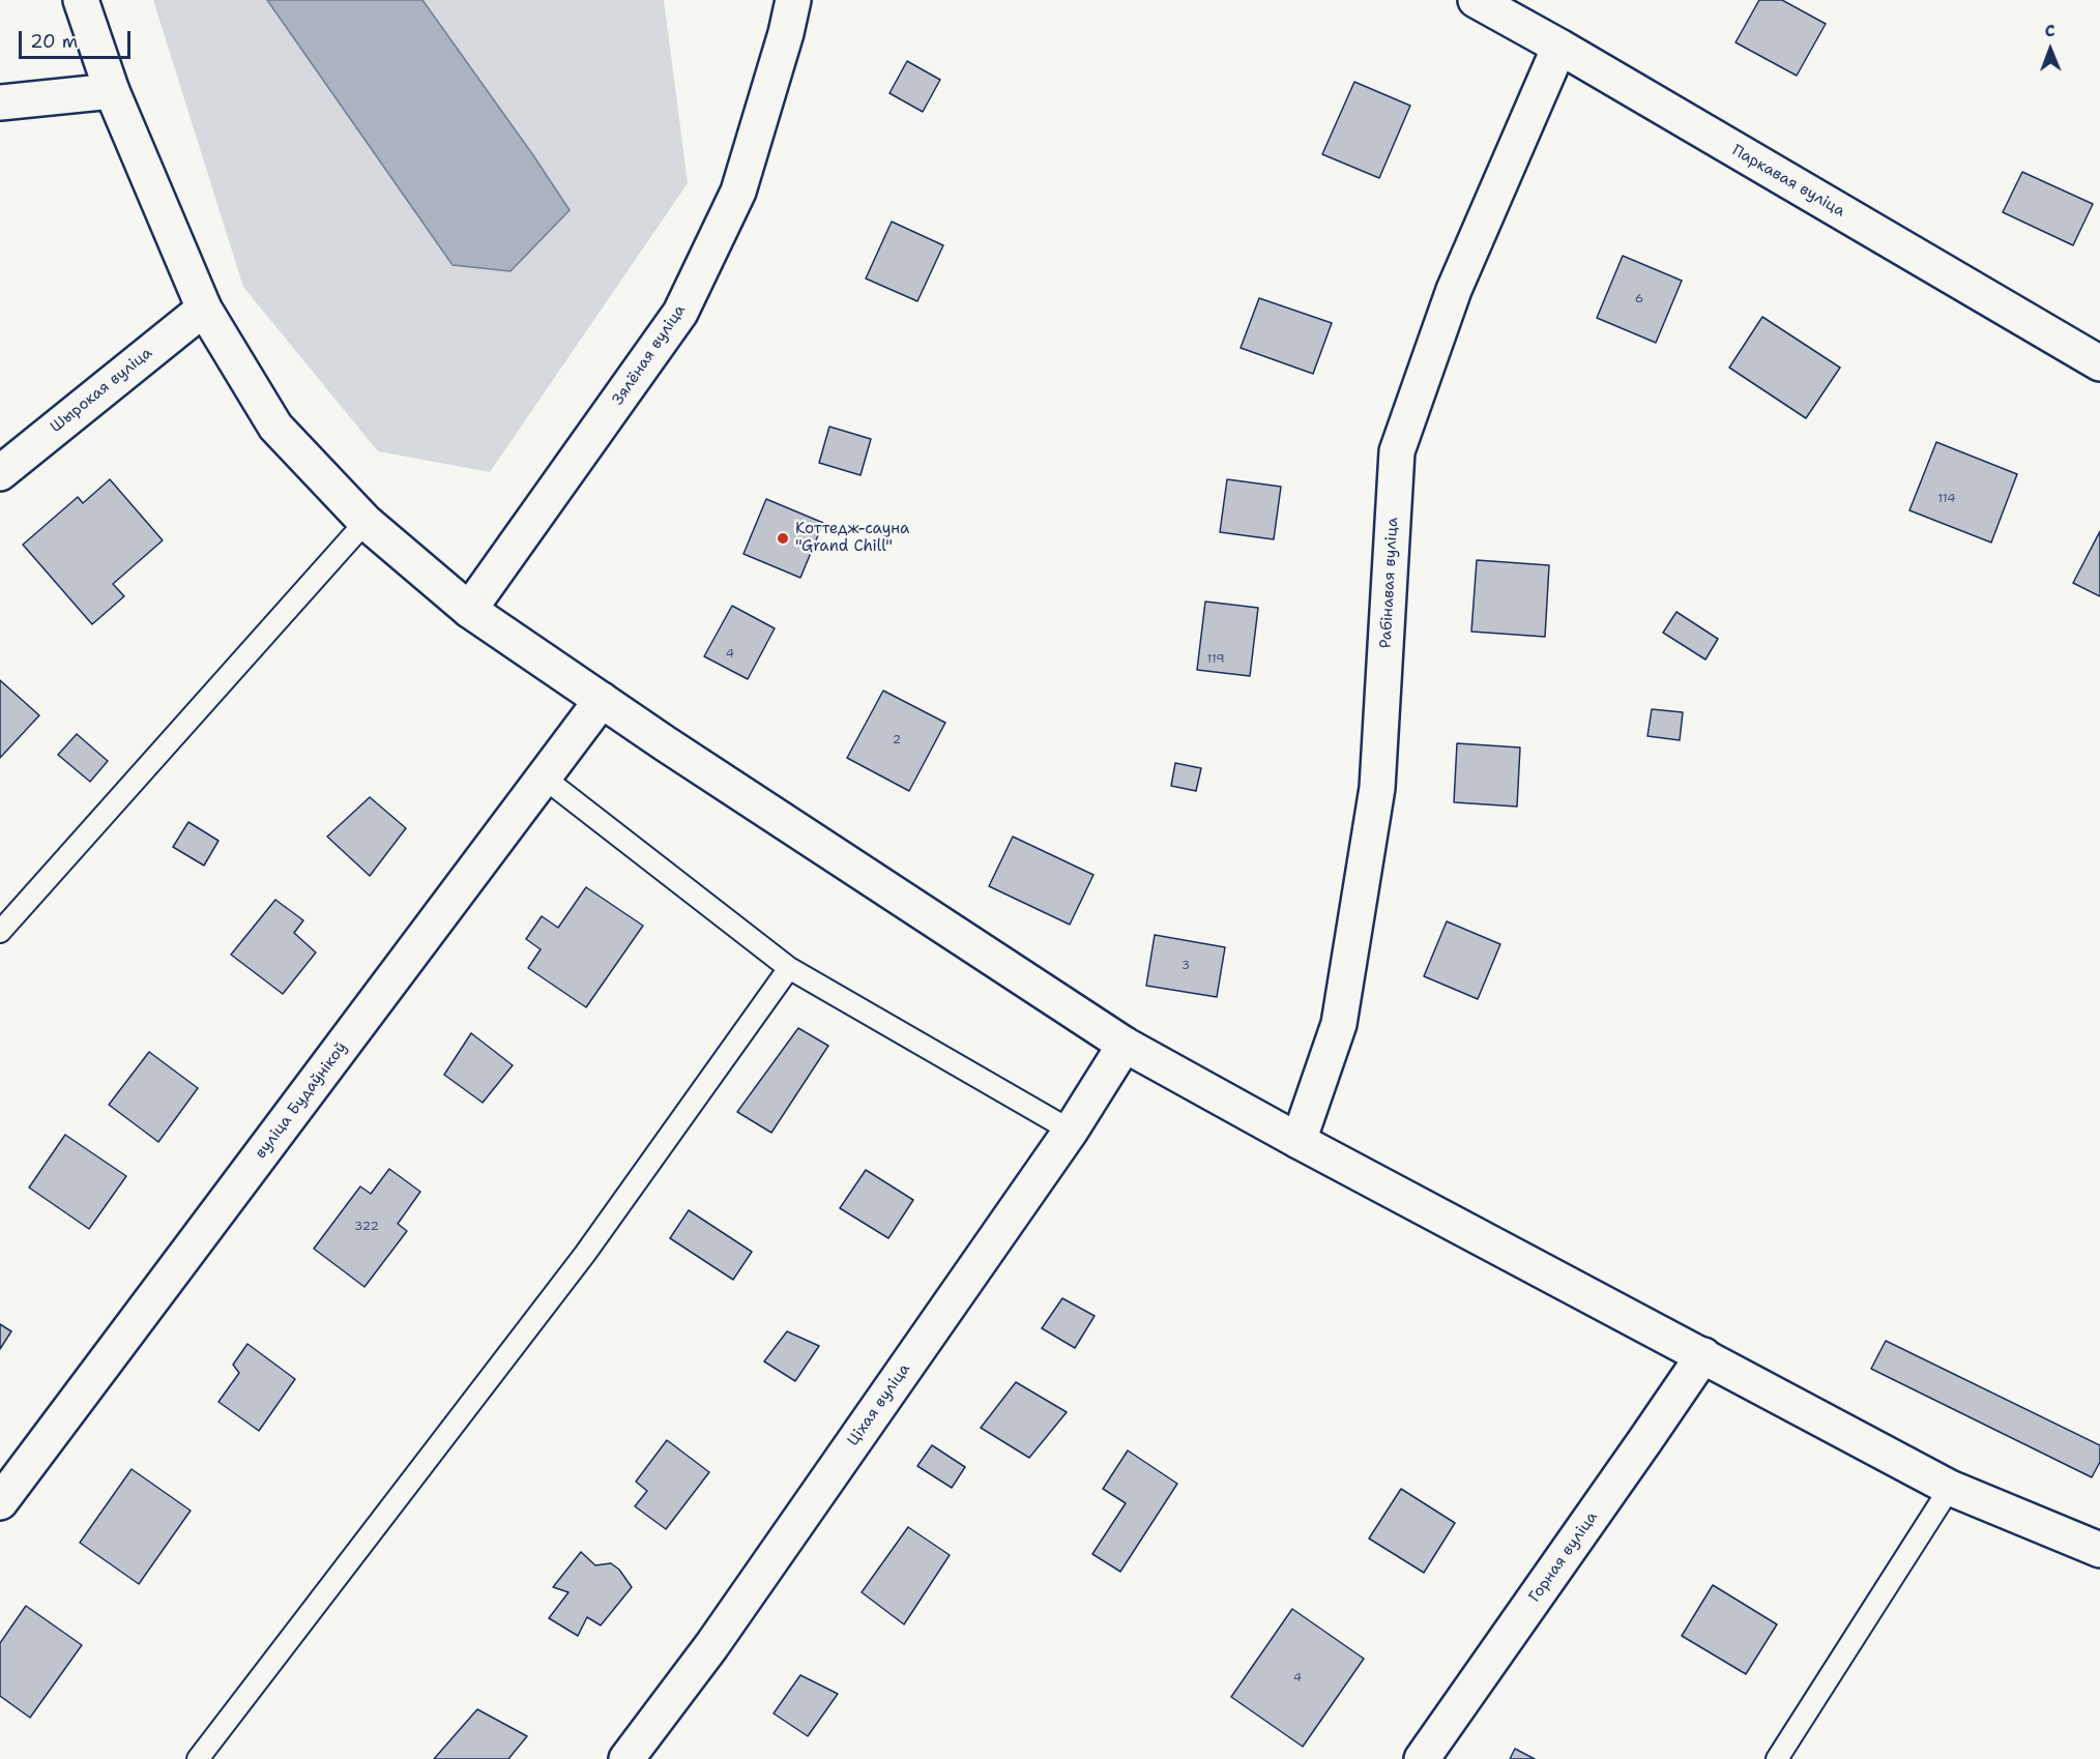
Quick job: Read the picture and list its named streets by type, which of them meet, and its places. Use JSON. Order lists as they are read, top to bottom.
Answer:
{
  "streets": {
    "street": [
      "Паркавая вуліца",
      "Зялёная вуліца",
      "Шырокая вуліца",
      "Рабінавая вуліца",
      "вуліца Будаўнікоў",
      "Ціхая вуліца",
      "Горная вуліца"
    ]
  },
  "crossings": [
    ["Паркавая вуліца", "Рабінавая вуліца"]
  ],
  "places": ["Коттедж-сауна \"Grand Chill\""],
  "house_numbers": [
    "6",
    "114",
    "4",
    "119",
    "2",
    "3",
    "322",
    "4"
  ],
  "scale_bar": "20 m",
  "north": "top"
}
